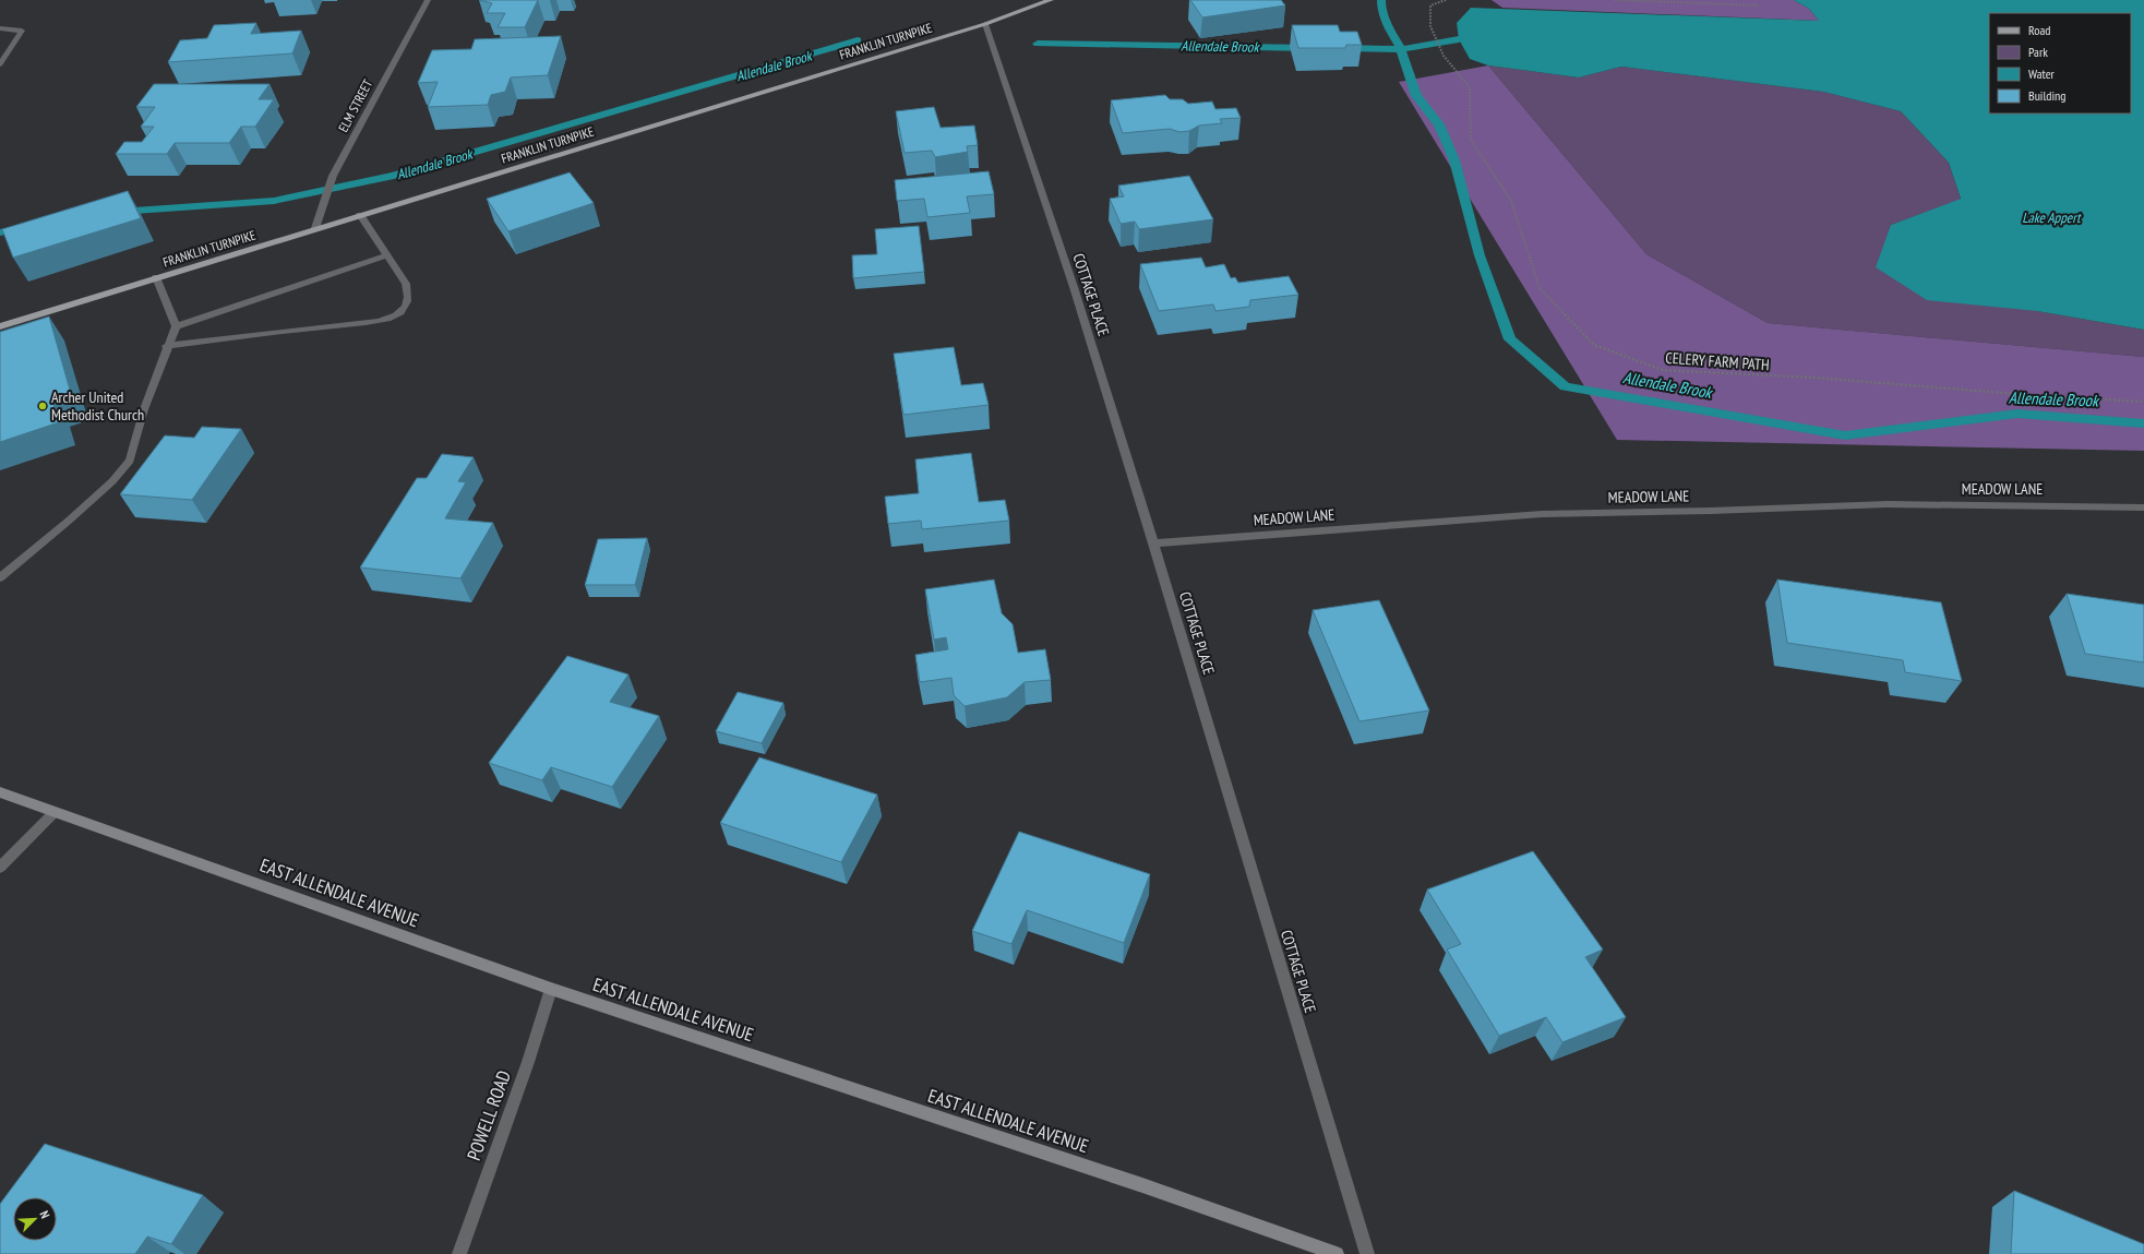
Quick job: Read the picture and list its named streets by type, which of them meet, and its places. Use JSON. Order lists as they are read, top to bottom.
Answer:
{
  "streets": {
    "main road": ["FRANKLIN TURNPIKE", "EAST ALLENDALE AVENUE"],
    "street": [
      "ELM STREET",
      "COTTAGE PLACE",
      "MEADOW LANE",
      "POWELL ROAD"
    ],
    "path": ["CELERY FARM PATH"]
  },
  "crossings": [
    ["FRANKLIN TURNPIKE", "ELM STREET"],
    ["FRANKLIN TURNPIKE", "COTTAGE PLACE"],
    ["COTTAGE PLACE", "MEADOW LANE"],
    ["EAST ALLENDALE AVENUE", "POWELL ROAD"]
  ],
  "water": ["Allendale Brook", "Lake Appert"],
  "places": ["Archer United Methodist Church"],
  "legend": [
    "Road",
    "Park",
    "Water",
    "Building"
  ],
  "north": "top right"
}
